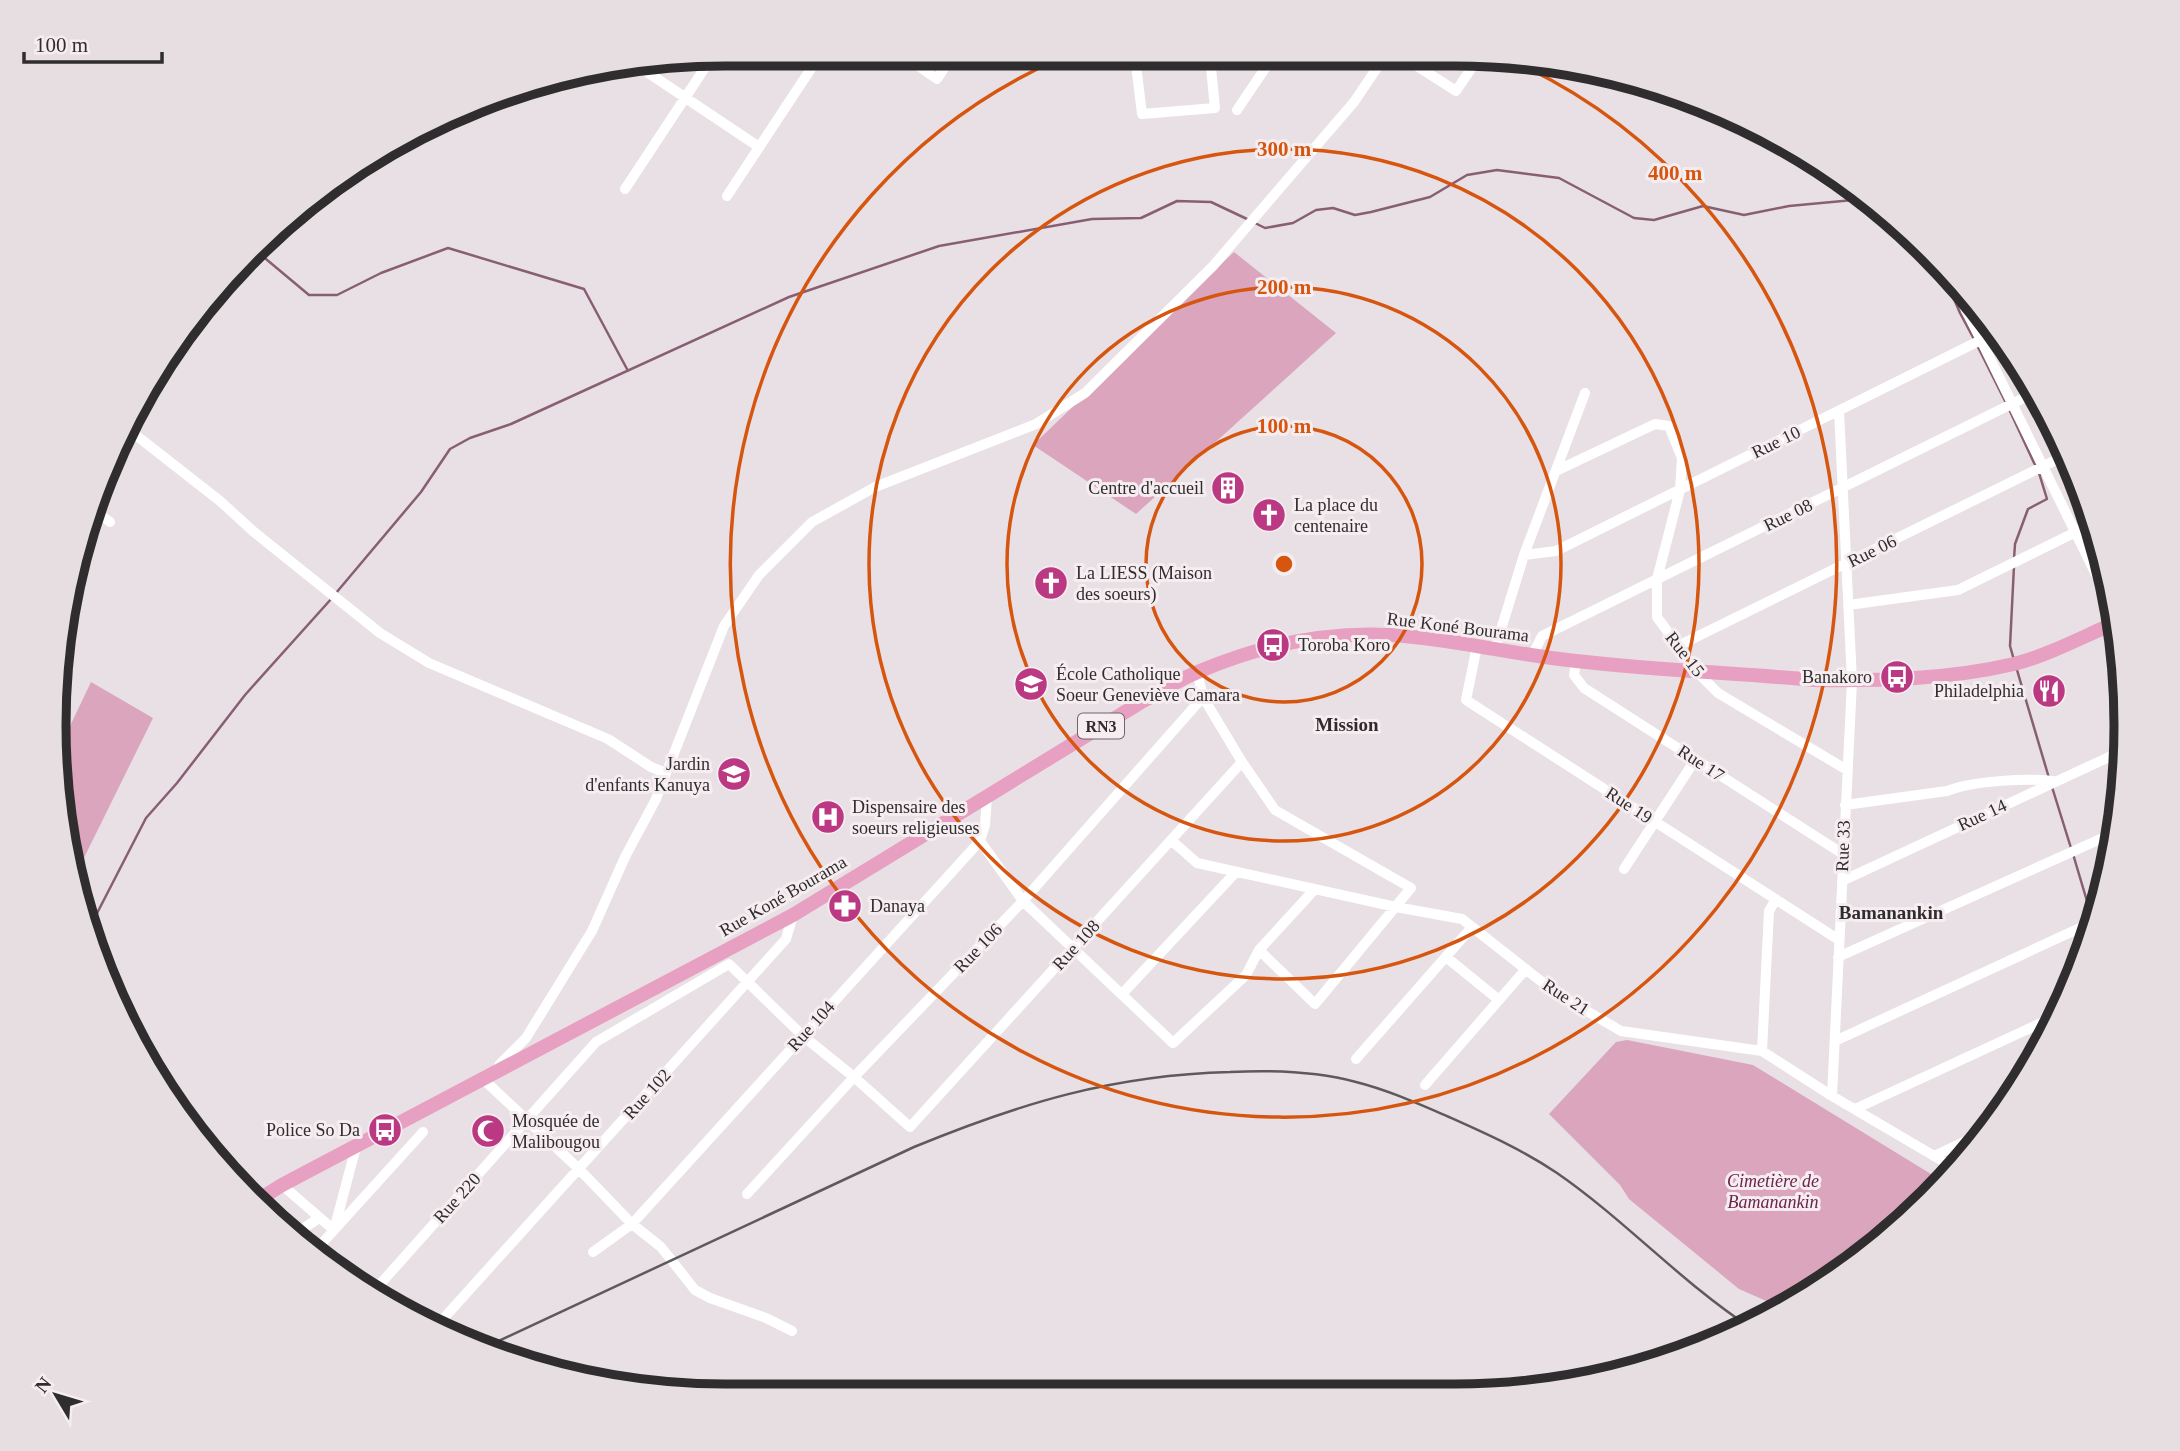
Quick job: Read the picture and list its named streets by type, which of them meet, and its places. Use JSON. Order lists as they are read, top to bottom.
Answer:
{
  "streets": {
    "highway": ["Rue Koné Bourama", "RN3"],
    "street": [
      "Rue 10",
      "Rue 08",
      "Rue 06",
      "Rue 15",
      "Rue 17",
      "Rue 19",
      "Rue 14",
      "Rue 33",
      "Rue 108",
      "Rue 106",
      "Rue 21",
      "Rue 104",
      "Rue 102",
      "Rue 220"
    ]
  },
  "crossings": [
    ["Rue 10", "Rue 15"],
    ["Rue 10", "Rue 33"],
    ["Rue 08", "Rue Koné Bourama"],
    ["Rue 08", "Rue 15"],
    ["Rue 08", "Rue 33"],
    ["Rue 06", "Rue 15"],
    ["Rue 06", "Rue 33"],
    ["Rue Koné Bourama", "Rue 15"],
    ["Rue Koné Bourama", "Rue 17"],
    ["Rue Koné Bourama", "Rue 19"],
    ["Rue Koné Bourama", "Rue 33"],
    ["Rue Koné Bourama", "Rue 104"],
    ["Rue Koné Bourama", "Rue 102"],
    ["Rue 15", "Rue 33"],
    ["Rue 17", "Rue 33"],
    ["Rue 19", "Rue 33"],
    ["Rue 14", "Rue 33"],
    ["Rue 33", "Rue 21"],
    ["Rue 108", "Rue 106"],
    ["Rue 108", "Rue 21"],
    ["Rue 102", "Rue 220"]
  ],
  "districts": ["Mission", "Bamanankin"],
  "parks": ["Cimetière de Bamanankin"],
  "places": {
    "building": ["Centre d'accueil"],
    "church": ["La place du centenaire", "La LIESS (Maison des soeurs)"],
    "bus stop": ["Toroba Koro", "Banakoro", "Police So Da"],
    "school or university": ["École Catholique Soeur Geneviève Camara", "Jardin d'enfants Kanuya"],
    "restaurant": ["Philadelphia"],
    "hospital": ["Dispensaire des soeurs religieuses"],
    "pharmacy": ["Danaya"],
    "mosque": ["Mosquée de Malibougou"]
  },
  "scale_bar": "100 m",
  "north": "top left",
  "rings": [
    "300 m",
    "400 m",
    "200 m",
    "100 m"
  ]
}
